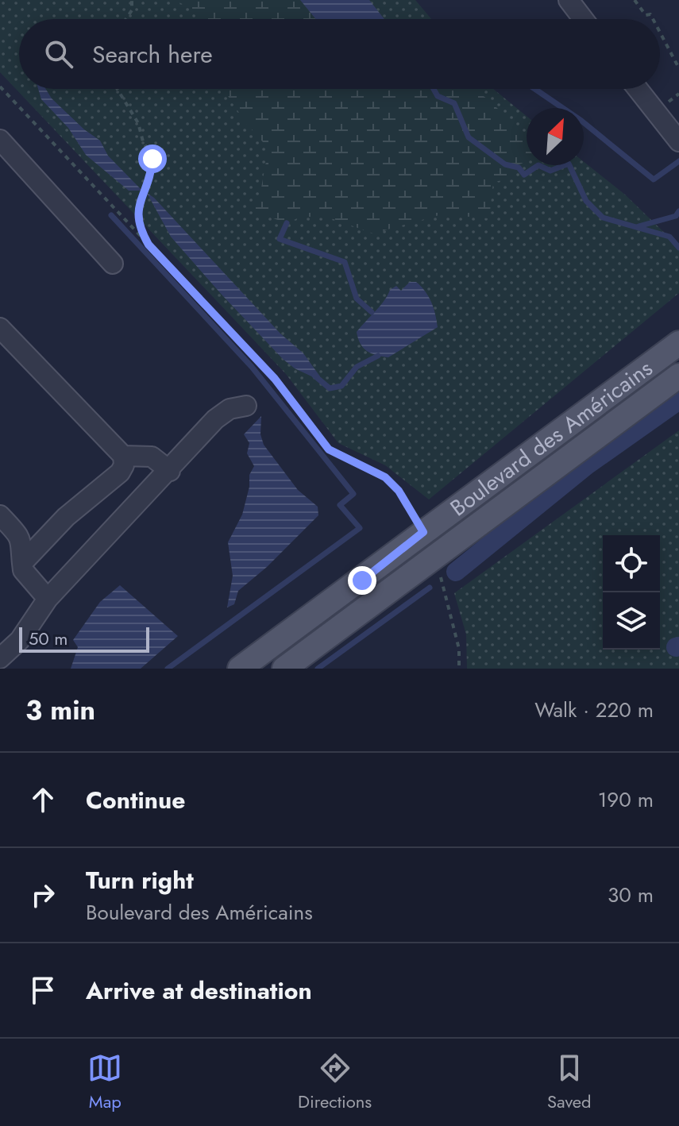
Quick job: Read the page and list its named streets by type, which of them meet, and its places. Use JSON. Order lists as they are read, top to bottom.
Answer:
{
  "streets": {
    "main road": ["Boulevard des Américains"]
  },
  "scale_bar": "50 m",
  "north": "top right",
  "page": {
    "search": "Search here",
    "scale": "50 m",
    "heading": ["3 min", "Walk · 220 m"],
    "list": [
      ["Continue", "190 m"],
      ["Turn right", "Boulevard des Américains", "30 m"],
      "Arrive at destination"
    ],
    "nav": ["Map", "Directions", "Saved"]
  }
}
